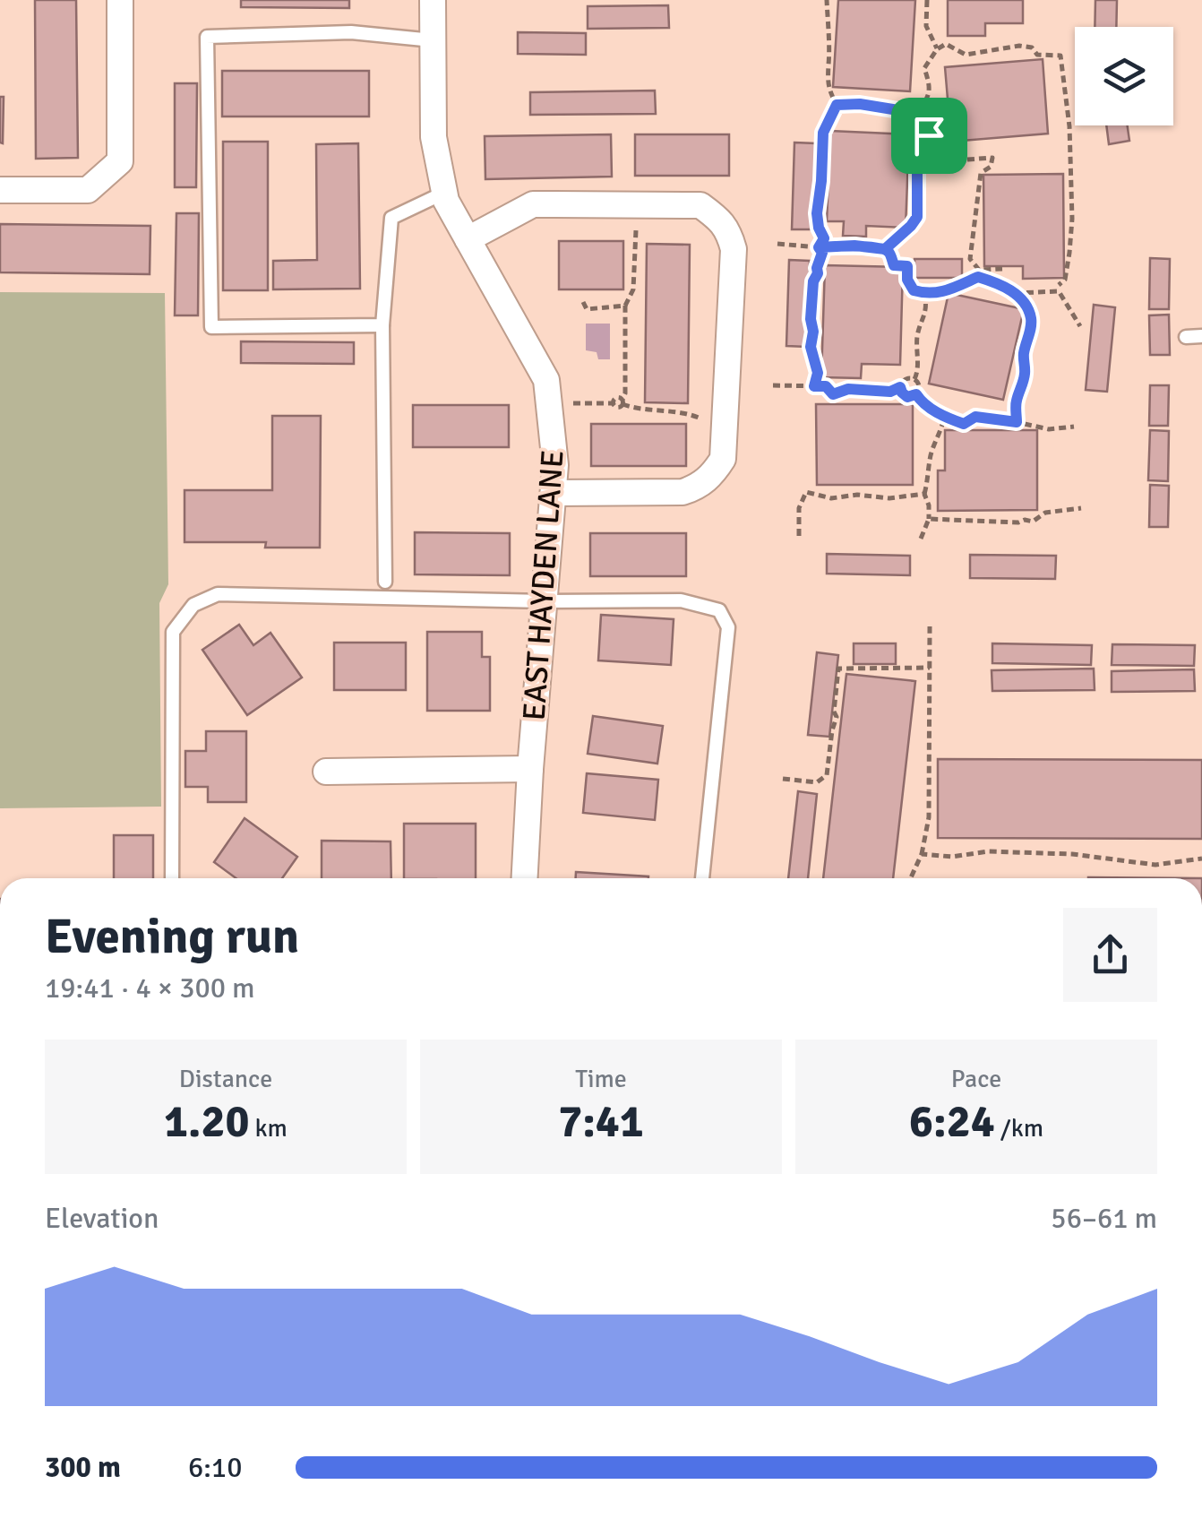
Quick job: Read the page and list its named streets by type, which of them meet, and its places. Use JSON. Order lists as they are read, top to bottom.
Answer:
{
  "streets": {
    "street": ["EAST HAYDEN LANE"]
  },
  "page": {
    "heading": ["Evening run", "19:41 · 4 × 300 m"],
    "stats": [
      ["Distance", "1.20 km"],
      ["Time", "7:41"],
      ["Pace", "6:24 /km"]
    ],
    "chart": ["Elevation", "56–61 m"],
    "list": [
      {
        "name": "300 m",
        "note": "6:10"
      }
    ]
  }
}
